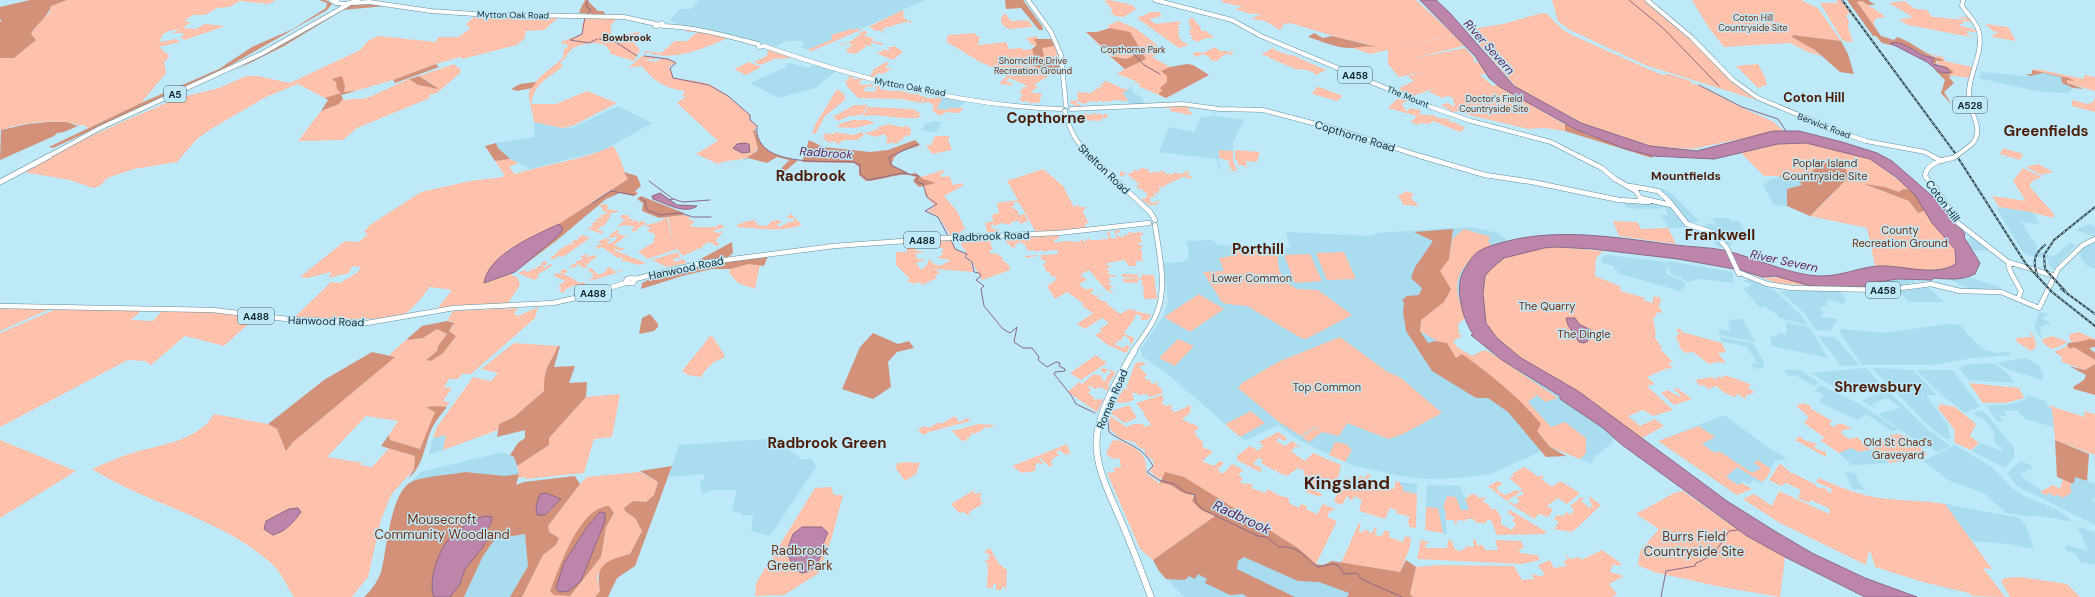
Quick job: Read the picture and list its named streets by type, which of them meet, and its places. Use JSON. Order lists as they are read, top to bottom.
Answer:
{
  "streets": {
    "highway": ["A5"],
    "main road": [
      "Mytton Oak Road",
      "A458",
      "The Mount",
      "A528",
      "Berwick Road",
      "Copthorne Road",
      "Shelton Road",
      "Coton Hill",
      "Radbrook Road",
      "A488",
      "Hanwood Road",
      "Roman Road"
    ]
  },
  "crossings": [
    ["Mytton Oak Road", "A5"],
    ["Mytton Oak Road", "Copthorne Road"],
    ["Mytton Oak Road", "Shelton Road"],
    ["A458", "The Mount"],
    ["A458", "A528"],
    ["A528", "Coton Hill"],
    ["Berwick Road", "Coton Hill"],
    ["Copthorne Road", "Shelton Road"],
    ["Shelton Road", "Radbrook Road"],
    ["Shelton Road", "Roman Road"],
    ["Radbrook Road", "Hanwood Road"],
    ["Radbrook Road", "Roman Road"]
  ],
  "districts": [
    "Bowbrook",
    "Coton Hill",
    "Copthorne",
    "Greenfields",
    "Radbrook",
    "Mountfields",
    "Frankwell",
    "Porthill",
    "Shrewsbury",
    "Radbrook Green",
    "Kingsland"
  ],
  "water": ["River Severn", "Radbrook"],
  "parks": [
    "Coton Hill Countryside Site",
    "Copthorne Park",
    "Shorncliffe Drive Recreation Ground",
    "Doctor's Field Countryside Site",
    "Poplar Island Countryside Site",
    "County Recreation Ground",
    "Lower Common",
    "The Quarry",
    "The Dingle",
    "Top Common",
    "Old St Chad's Graveyard",
    "Mousecroft Community Woodland",
    "Burrs Field Countryside Site",
    "Radbrook Green Park"
  ]
}
